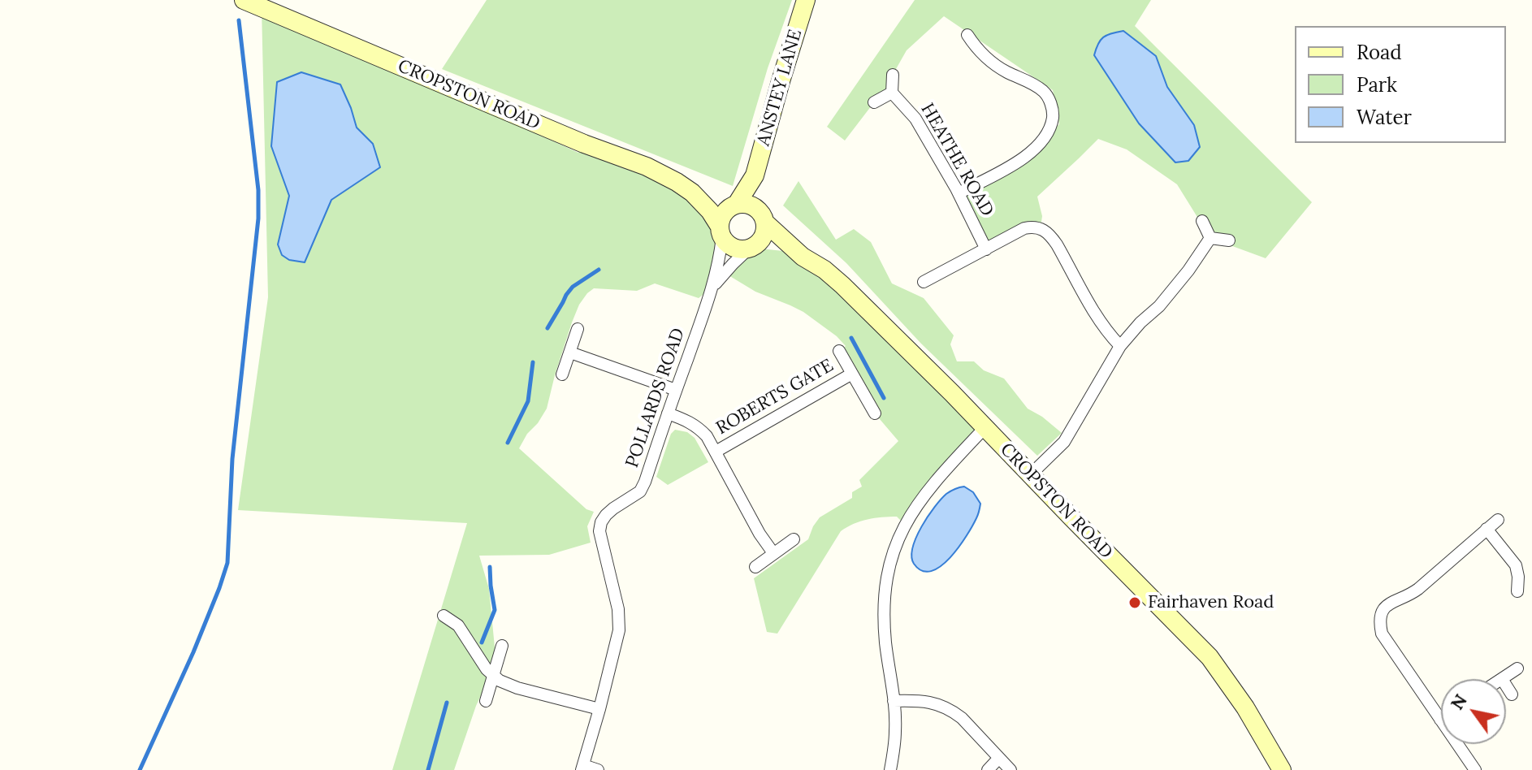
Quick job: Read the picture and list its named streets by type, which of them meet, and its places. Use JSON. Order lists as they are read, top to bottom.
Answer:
{
  "streets": {
    "street": [
      "ANSTEY LANE",
      "CROPSTON ROAD",
      "HEATHE ROAD",
      "ROBERTS GATE",
      "POLLARDS ROAD"
    ]
  },
  "crossings": [
    ["ANSTEY LANE", "CROPSTON ROAD"],
    ["ANSTEY LANE", "POLLARDS ROAD"],
    ["CROPSTON ROAD", "POLLARDS ROAD"]
  ],
  "places": ["Fairhaven Road"],
  "legend": ["Road", "Park", "Water"],
  "north": "top left"
}
